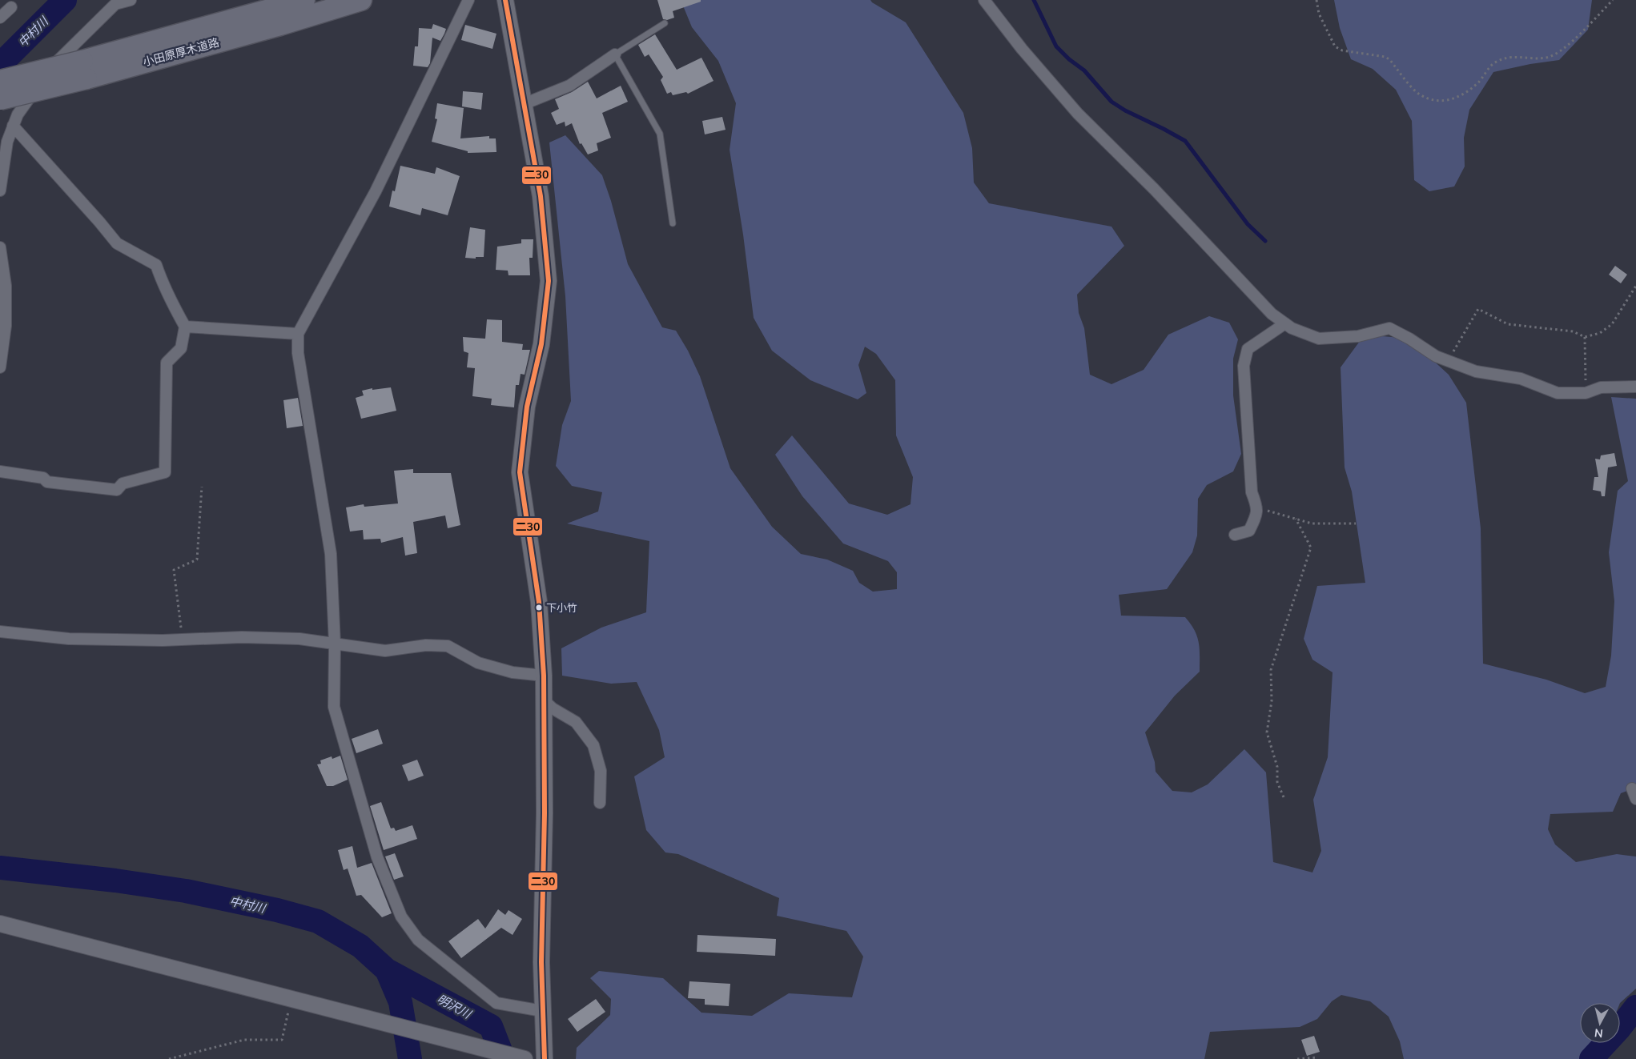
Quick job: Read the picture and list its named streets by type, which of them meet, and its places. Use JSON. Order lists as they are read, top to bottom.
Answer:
{
  "streets": {
    "highway": ["小田原厚木道路"]
  },
  "water": ["中村川", "明沢川"],
  "places": ["下小竹"],
  "lines": ["transit line 二30"],
  "north": "bottom"
}
